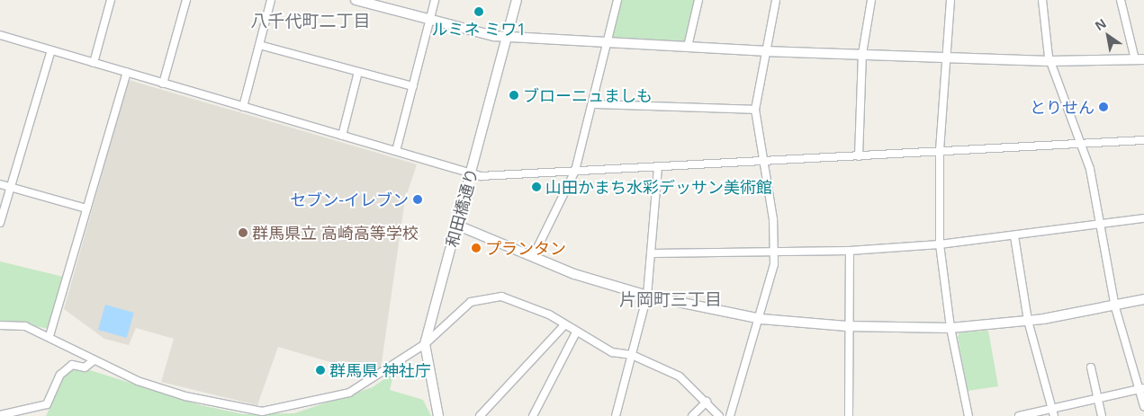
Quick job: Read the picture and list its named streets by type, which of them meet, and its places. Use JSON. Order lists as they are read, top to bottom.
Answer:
{
  "streets": {
    "street": ["和田橋通り"]
  },
  "districts": ["八千代町二丁目", "片岡町三丁目"],
  "places": [
    "ルミネ ミワ1",
    "ブローニュましも",
    "とりせん",
    "山田かまち水彩デッサン美術館",
    "セブン-イレブン",
    "群馬県立 高崎高等学校",
    "プランタン",
    "群馬県 神社庁"
  ],
  "north": "top left"
}
